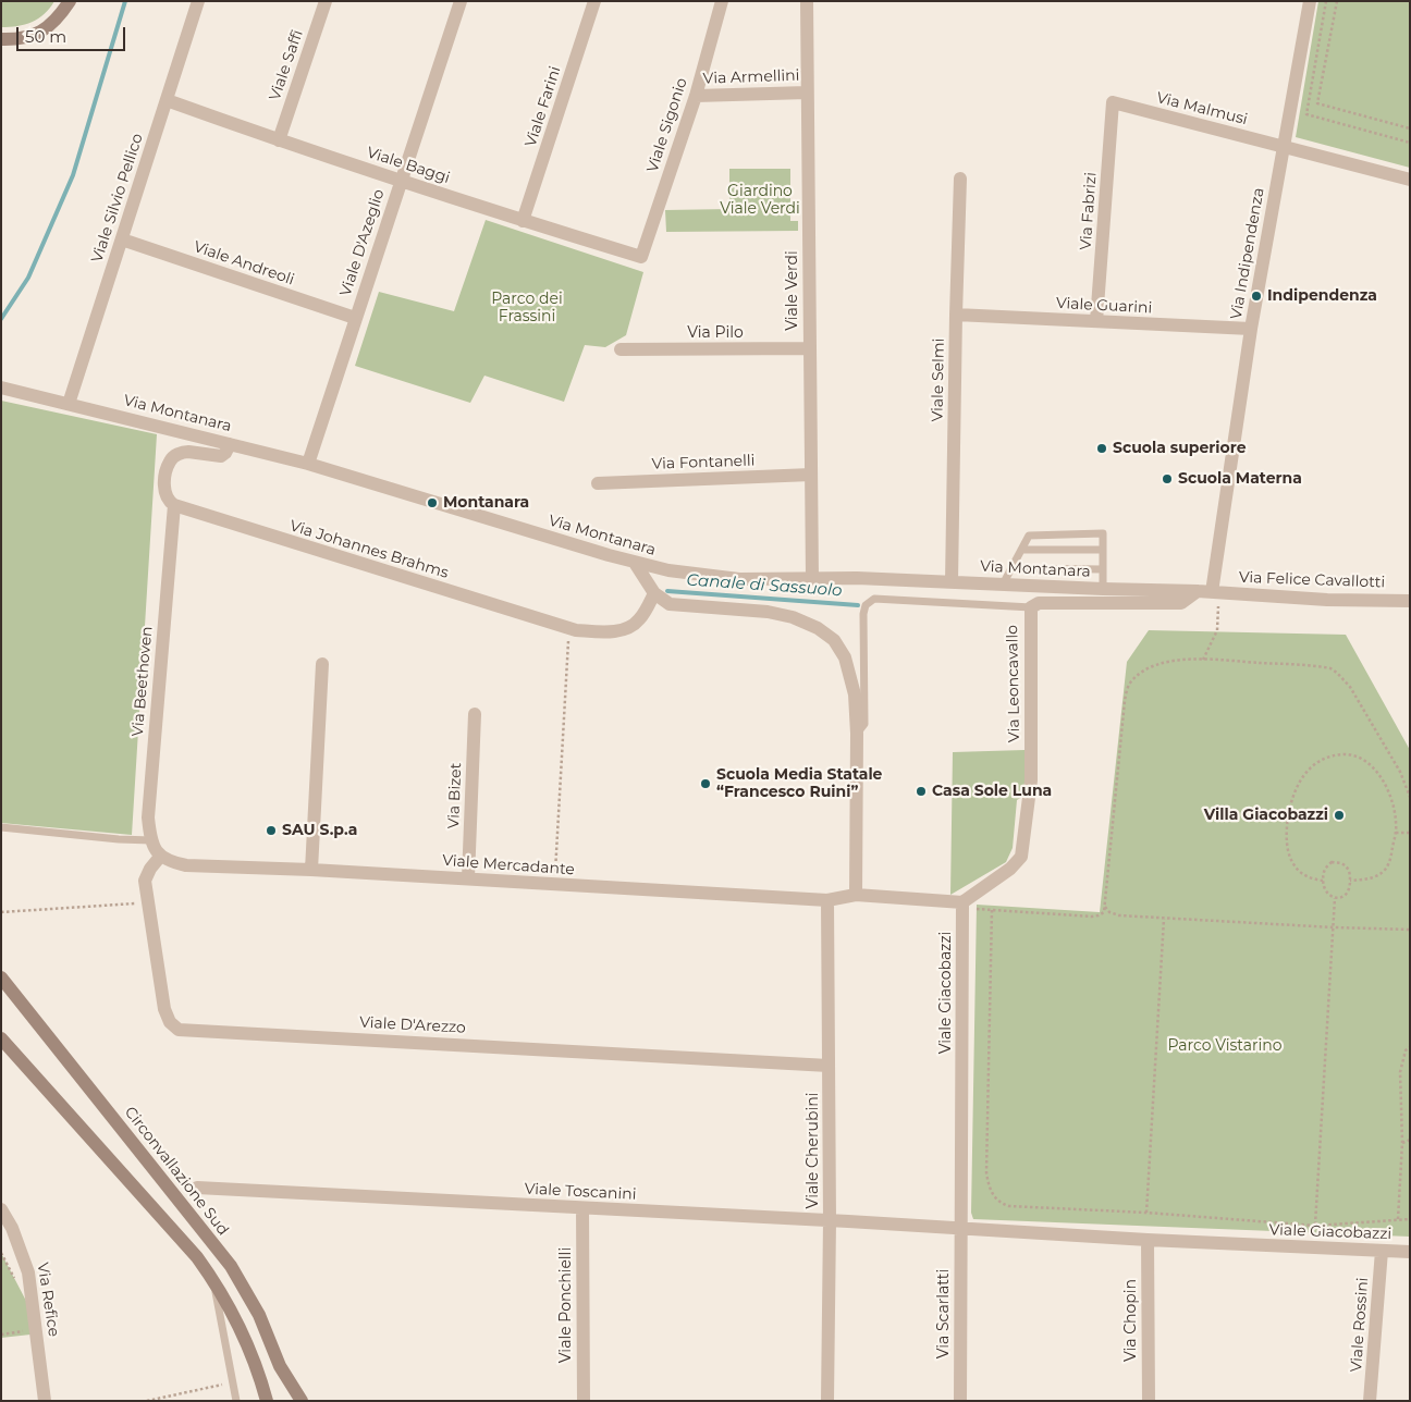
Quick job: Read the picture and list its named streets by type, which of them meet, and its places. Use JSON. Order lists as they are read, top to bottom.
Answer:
{
  "streets": {
    "main road": ["Circonvallazione Sud"],
    "street": [
      "Viale Saffi",
      "Via Armellini",
      "Viale Farini",
      "Via Malmusi",
      "Viale Sigonio",
      "Viale Baggi",
      "Viale Silvio Pellico",
      "Via Fabrizi",
      "Viale D'Azeglio",
      "Via Indipendenza",
      "Viale Andreoli",
      "Viale Verdi",
      "Viale Guarini",
      "Via Pilo",
      "Viale Selmi",
      "Via Montanara",
      "Via Fontanelli",
      "Via Johannes Brahms",
      "Via Felice Cavallotti",
      "Via Beethoven",
      "Via Leoncavallo",
      "Via Bizet",
      "Viale Mercadante",
      "Viale Giacobazzi",
      "Viale D'Arezzo",
      "Viale Cherubini",
      "Viale Toscanini",
      "Via Refice",
      "Viale Ponchielli",
      "Via Scarlatti",
      "Via Chopin",
      "Viale Rossini"
    ]
  },
  "crossings": [
    ["Viale Saffi", "Viale Baggi"],
    ["Via Armellini", "Viale Sigonio"],
    ["Via Armellini", "Viale Verdi"],
    ["Viale Farini", "Viale Baggi"],
    ["Via Malmusi", "Via Fabrizi"],
    ["Via Malmusi", "Via Indipendenza"],
    ["Viale Sigonio", "Viale Baggi"],
    ["Viale Baggi", "Viale Silvio Pellico"],
    ["Viale Baggi", "Viale D'Azeglio"],
    ["Viale Silvio Pellico", "Viale Andreoli"],
    ["Viale Silvio Pellico", "Via Montanara"],
    ["Via Fabrizi", "Viale Guarini"],
    ["Viale D'Azeglio", "Viale Andreoli"],
    ["Viale D'Azeglio", "Via Montanara"],
    ["Via Indipendenza", "Viale Guarini"],
    ["Via Indipendenza", "Via Montanara"],
    ["Via Indipendenza", "Via Felice Cavallotti"],
    ["Viale Verdi", "Via Pilo"],
    ["Viale Verdi", "Via Montanara"],
    ["Viale Verdi", "Via Fontanelli"],
    ["Viale Guarini", "Viale Selmi"],
    ["Viale Selmi", "Via Montanara"],
    ["Via Montanara", "Via Felice Cavallotti"],
    ["Via Montanara", "Via Leoncavallo"],
    ["Via Johannes Brahms", "Via Beethoven"],
    ["Via Beethoven", "Viale Mercadante"],
    ["Via Beethoven", "Viale D'Arezzo"],
    ["Via Leoncavallo", "Viale Giacobazzi"],
    ["Via Bizet", "Viale Mercadante"],
    ["Viale Mercadante", "Viale D'Arezzo"],
    ["Viale Mercadante", "Viale Cherubini"],
    ["Viale Giacobazzi", "Viale Toscanini"],
    ["Viale Giacobazzi", "Via Scarlatti"],
    ["Viale Giacobazzi", "Via Chopin"],
    ["Viale Giacobazzi", "Viale Rossini"],
    ["Viale D'Arezzo", "Viale Cherubini"],
    ["Viale Cherubini", "Viale Toscanini"],
    ["Viale Toscanini", "Viale Ponchielli"],
    ["Viale Toscanini", "Via Scarlatti"]
  ],
  "water": ["Canale di Sassuolo"],
  "parks": ["Giardino Viale Verdi", "Parco dei Frassini", "Parco Vistarino"],
  "places": [
    "Indipendenza",
    "Scuola superiore",
    "Scuola Materna",
    "Montanara",
    "Scuola Media Statale “Francesco Ruini”",
    "Casa Sole Luna",
    "Villa Giacobazzi",
    "SAU S.p.a"
  ],
  "scale_bar": "50 m"
}
